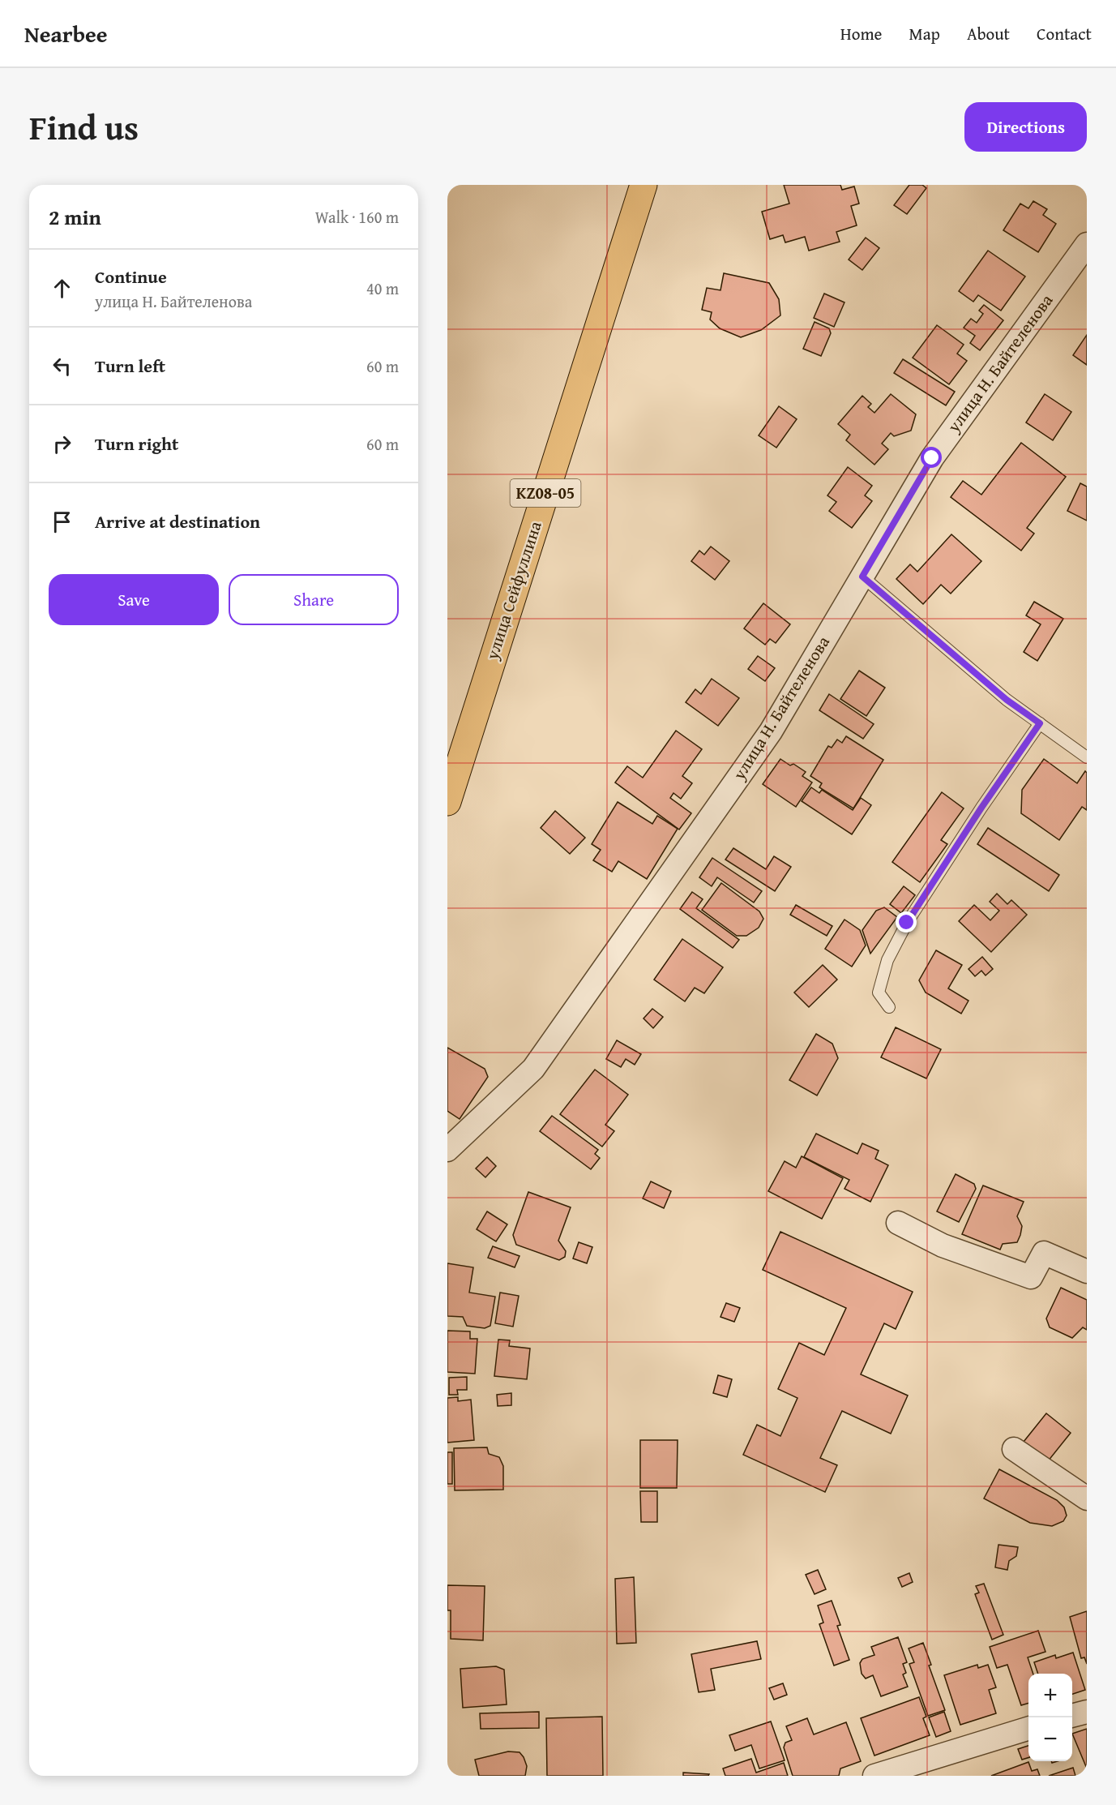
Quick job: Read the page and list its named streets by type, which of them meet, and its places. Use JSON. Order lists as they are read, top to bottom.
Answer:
{
  "streets": {
    "main road": ["KZ08-05", "улица Сейфуллина"],
    "street": ["улица Н. Байтеленова"]
  },
  "page": {
    "header": "Nearbee",
    "nav": [
      "Home",
      "Map",
      "About",
      "Contact"
    ],
    "title": "Find us",
    "buttons": [
      "Directions",
      ["Save", "Share"]
    ],
    "heading": ["2 min", "Walk · 160 m"],
    "list": [
      ["Continue", "улица Н. Байтеленова", "40 m"],
      ["Turn left", "60 m"],
      ["Turn right", "60 m"],
      "Arrive at destination"
    ],
    "map_buttons": ["+", "−"]
  }
}
